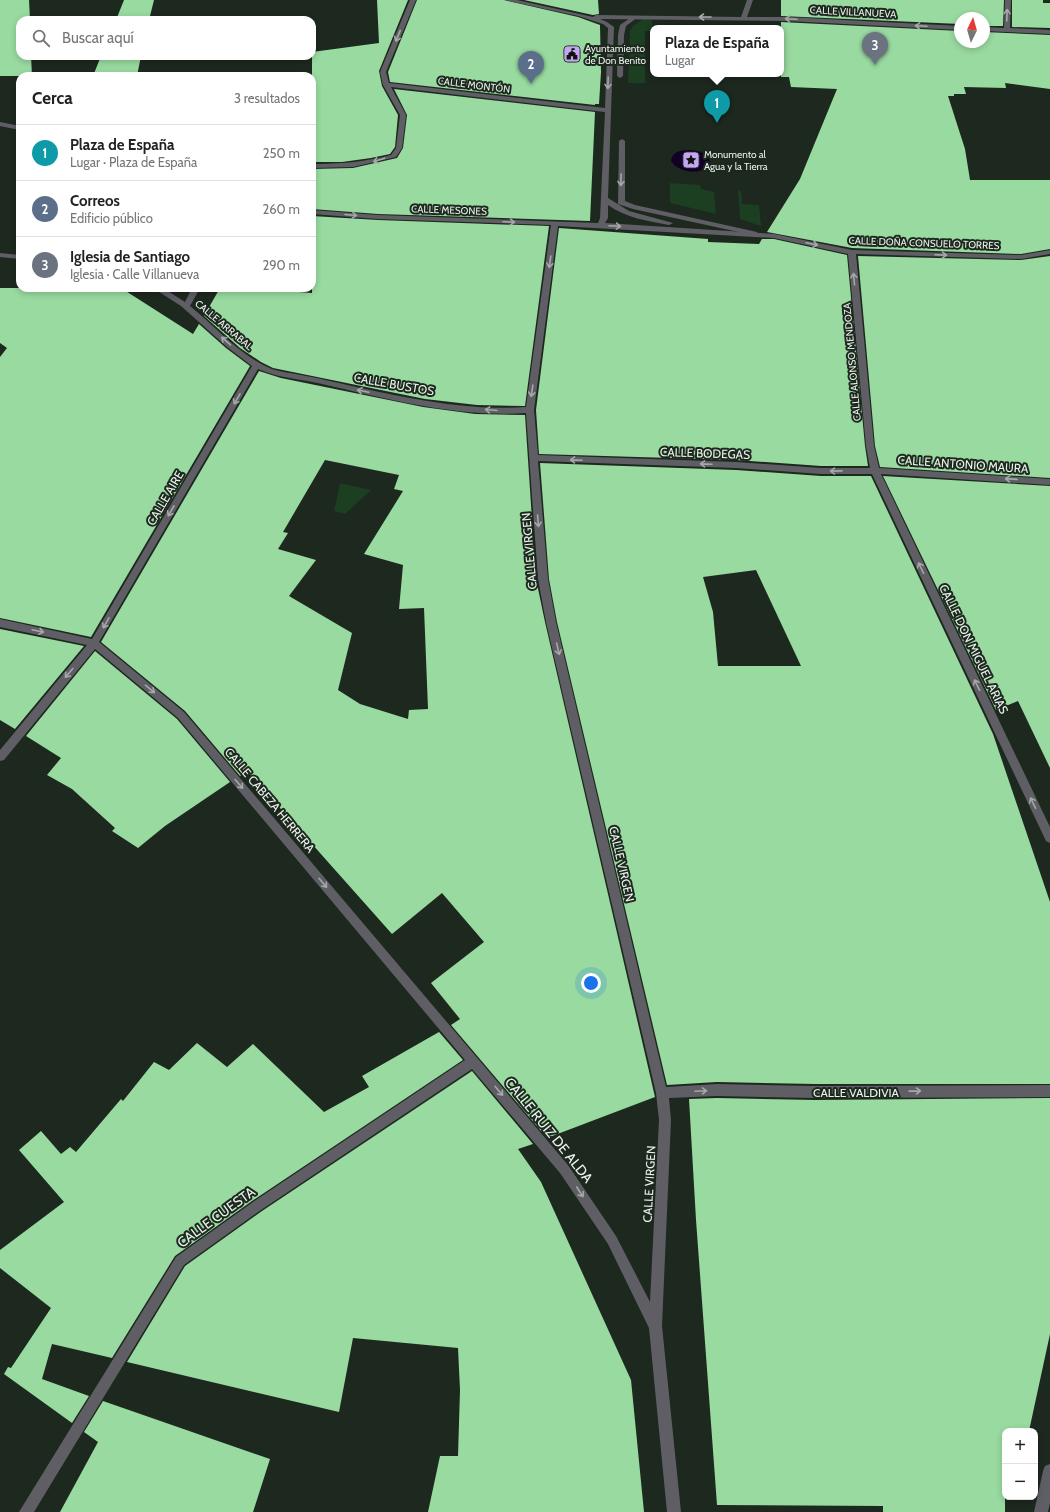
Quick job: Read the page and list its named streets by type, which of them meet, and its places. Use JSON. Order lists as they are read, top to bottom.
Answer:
{
  "streets": {
    "street": [
      "CALLE VILLANUEVA",
      "CALLE MONTÓN",
      "CALLE MESONES",
      "CALLE DOÑA CONSUELO TORRES",
      "CALLE ARRABAL",
      "CALLE ALONSO MENDOZA",
      "CALLE BUSTOS",
      "CALLE BODEGAS",
      "CALLE ANTONIO MAURA",
      "CALLE AIRE",
      "CALLE VIRGEN",
      "CALLE DON MIGUEL ARIAS",
      "CALLE CABEZA HERRERA",
      "CALLE VALDIVIA",
      "CALLE RUIZ DE ALDA",
      "CALLE CUESTA"
    ]
  },
  "crossings": [
    ["CALLE MESONES", "CALLE VIRGEN"],
    ["CALLE DOÑA CONSUELO TORRES", "CALLE ALONSO MENDOZA"],
    ["CALLE ARRABAL", "CALLE BUSTOS"],
    ["CALLE ARRABAL", "CALLE AIRE"],
    ["CALLE ALONSO MENDOZA", "CALLE BODEGAS"],
    ["CALLE ALONSO MENDOZA", "CALLE ANTONIO MAURA"],
    ["CALLE ALONSO MENDOZA", "CALLE DON MIGUEL ARIAS"],
    ["CALLE BUSTOS", "CALLE AIRE"],
    ["CALLE BUSTOS", "CALLE VIRGEN"],
    ["CALLE BODEGAS", "CALLE ANTONIO MAURA"],
    ["CALLE BODEGAS", "CALLE VIRGEN"],
    ["CALLE BODEGAS", "CALLE DON MIGUEL ARIAS"],
    ["CALLE ANTONIO MAURA", "CALLE DON MIGUEL ARIAS"],
    ["CALLE AIRE", "CALLE CABEZA HERRERA"],
    ["CALLE VIRGEN", "CALLE VALDIVIA"],
    ["CALLE VIRGEN", "CALLE RUIZ DE ALDA"],
    ["CALLE CABEZA HERRERA", "CALLE RUIZ DE ALDA"],
    ["CALLE CABEZA HERRERA", "CALLE CUESTA"],
    ["CALLE RUIZ DE ALDA", "CALLE CUESTA"]
  ],
  "one_way": [
    "CALLE VILLANUEVA",
    "CALLE MESONES",
    "CALLE DOÑA CONSUELO TORRES",
    "CALLE ARRABAL",
    "CALLE ALONSO MENDOZA",
    "CALLE BUSTOS",
    "CALLE BODEGAS",
    "CALLE ANTONIO MAURA",
    "CALLE AIRE",
    "CALLE VIRGEN",
    "CALLE DON MIGUEL ARIAS",
    "CALLE CABEZA HERRERA",
    "CALLE VALDIVIA",
    "CALLE RUIZ DE ALDA"
  ],
  "places": {
    "public building": ["Ayuntamiento de Don Benito"],
    "place": ["Monumento al Agua y la Tierra"]
  },
  "north": "top",
  "page": {
    "search": "Buscar aquí",
    "popup": ["Plaza de España", "Lugar"],
    "pins": ["3", "2", "1"],
    "heading": ["Cerca", "3 resultados"],
    "list": [
      {
        "mark": "1",
        "name": "Plaza de España",
        "note": "Lugar · Plaza de España",
        "value": "250 m"
      },
      {
        "mark": "2",
        "name": "Correos",
        "note": "Edificio público",
        "value": "260 m"
      },
      {
        "mark": "3",
        "name": "Iglesia de Santiago",
        "note": "Iglesia · Calle Villanueva",
        "value": "290 m"
      }
    ],
    "map_buttons": ["+", "−"]
  }
}
